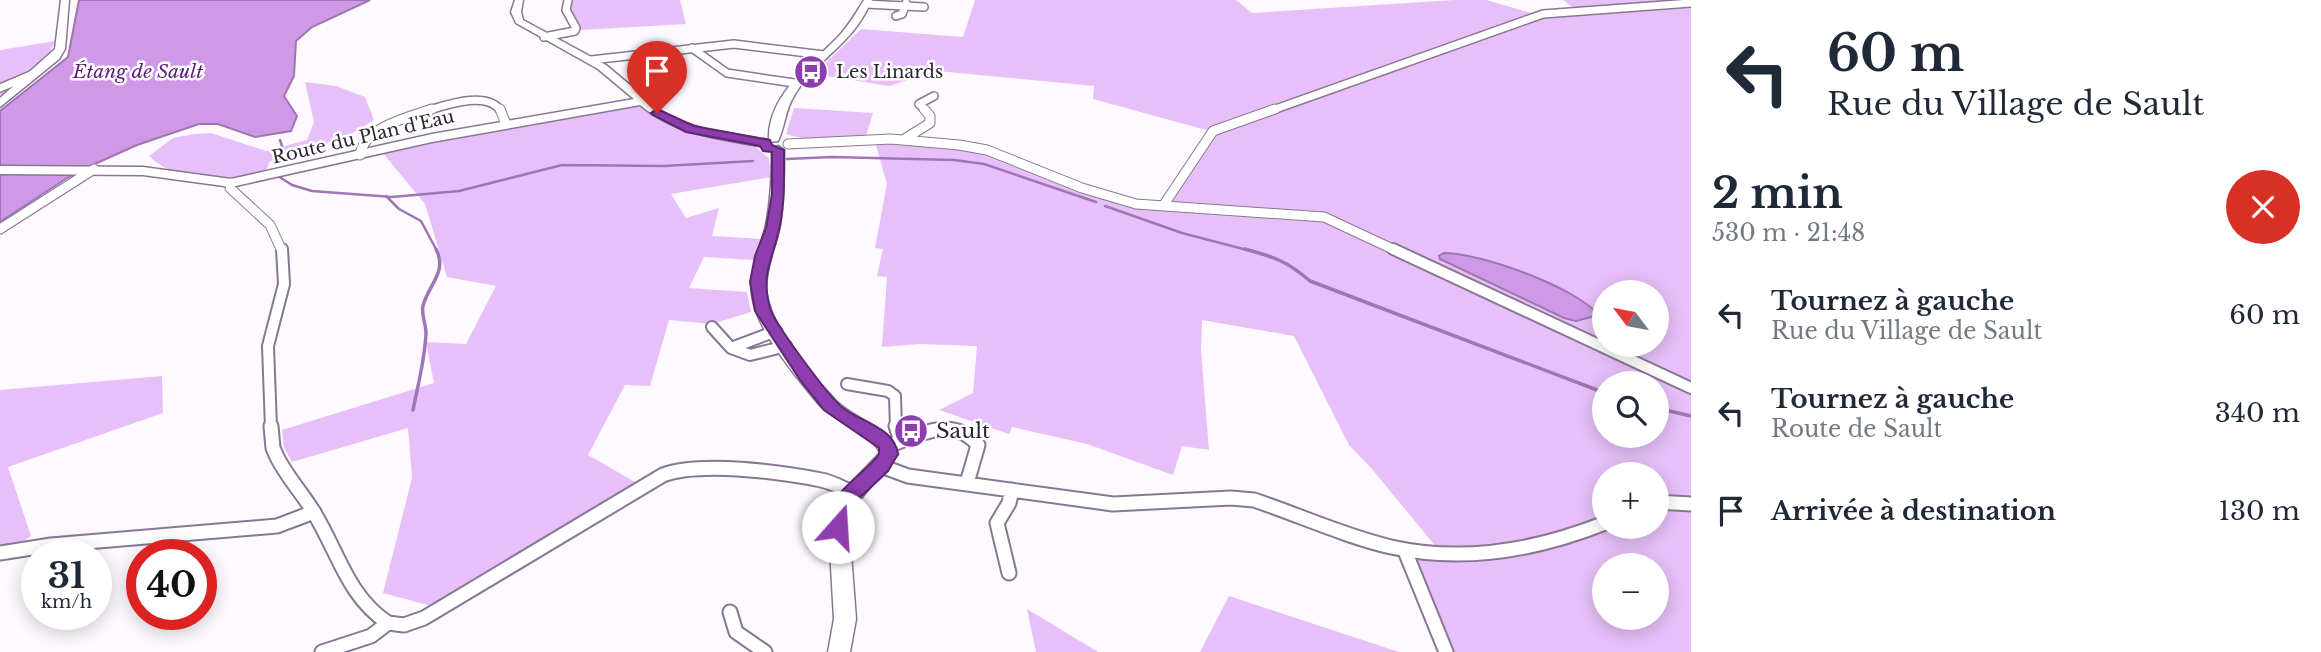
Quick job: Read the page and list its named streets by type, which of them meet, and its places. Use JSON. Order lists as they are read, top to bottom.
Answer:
{
  "streets": {
    "street": ["Route du Plan d'Eau"]
  },
  "water": ["Étang de Sault"],
  "places": {
    "bus stop": ["Les Linards", "Sault"]
  },
  "north": "top left",
  "page": {
    "turn": ["60 m", "Rue du Village de Sault"],
    "heading": ["2 min", "530 m · 21:48"],
    "list": [
      {
        "name": "Tournez à gauche",
        "note": "Rue du Village de Sault",
        "value": "60 m"
      },
      {
        "name": "Tournez à gauche",
        "note": "Route de Sault",
        "value": "340 m"
      },
      {
        "name": "Arrivée à destination",
        "value": "130 m"
      }
    ],
    "map_buttons": ["+", "−"],
    "speed": "31 km/h",
    "limit": "40"
  }
}
